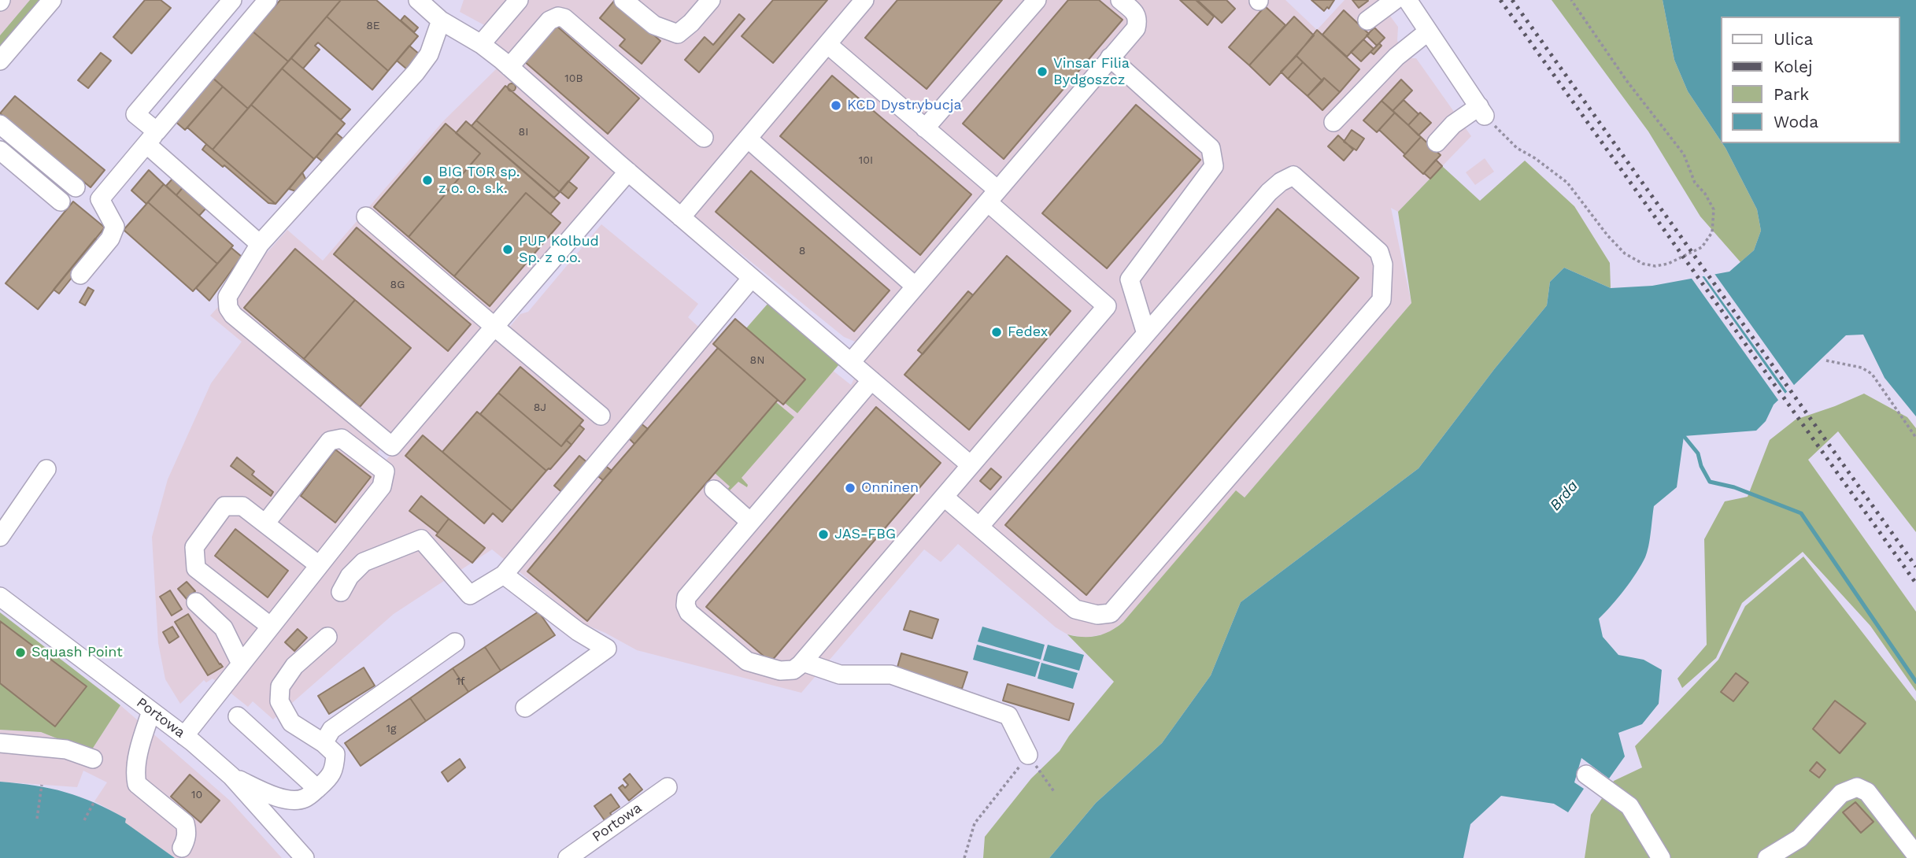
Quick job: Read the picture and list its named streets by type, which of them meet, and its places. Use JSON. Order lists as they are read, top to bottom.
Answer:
{
  "streets": {
    "street": ["Portowa"]
  },
  "water": ["Brda"],
  "places": [
    "Vinsar Filia Bydgoszcz",
    "KCD Dystrybucja",
    "BIG TOR sp. z o. o. s.k.",
    "PUP Kolbud Sp. z o.o.",
    "Fedex",
    "Onninen",
    "JAS-FBG",
    "Squash Point"
  ],
  "house_numbers": [
    "8E",
    "10B",
    "8I",
    "10I",
    "8",
    "8G",
    "8N",
    "8J",
    "1f",
    "1g",
    "10"
  ],
  "legend": [
    "Ulica",
    "Kolej",
    "Park",
    "Woda"
  ]
}
